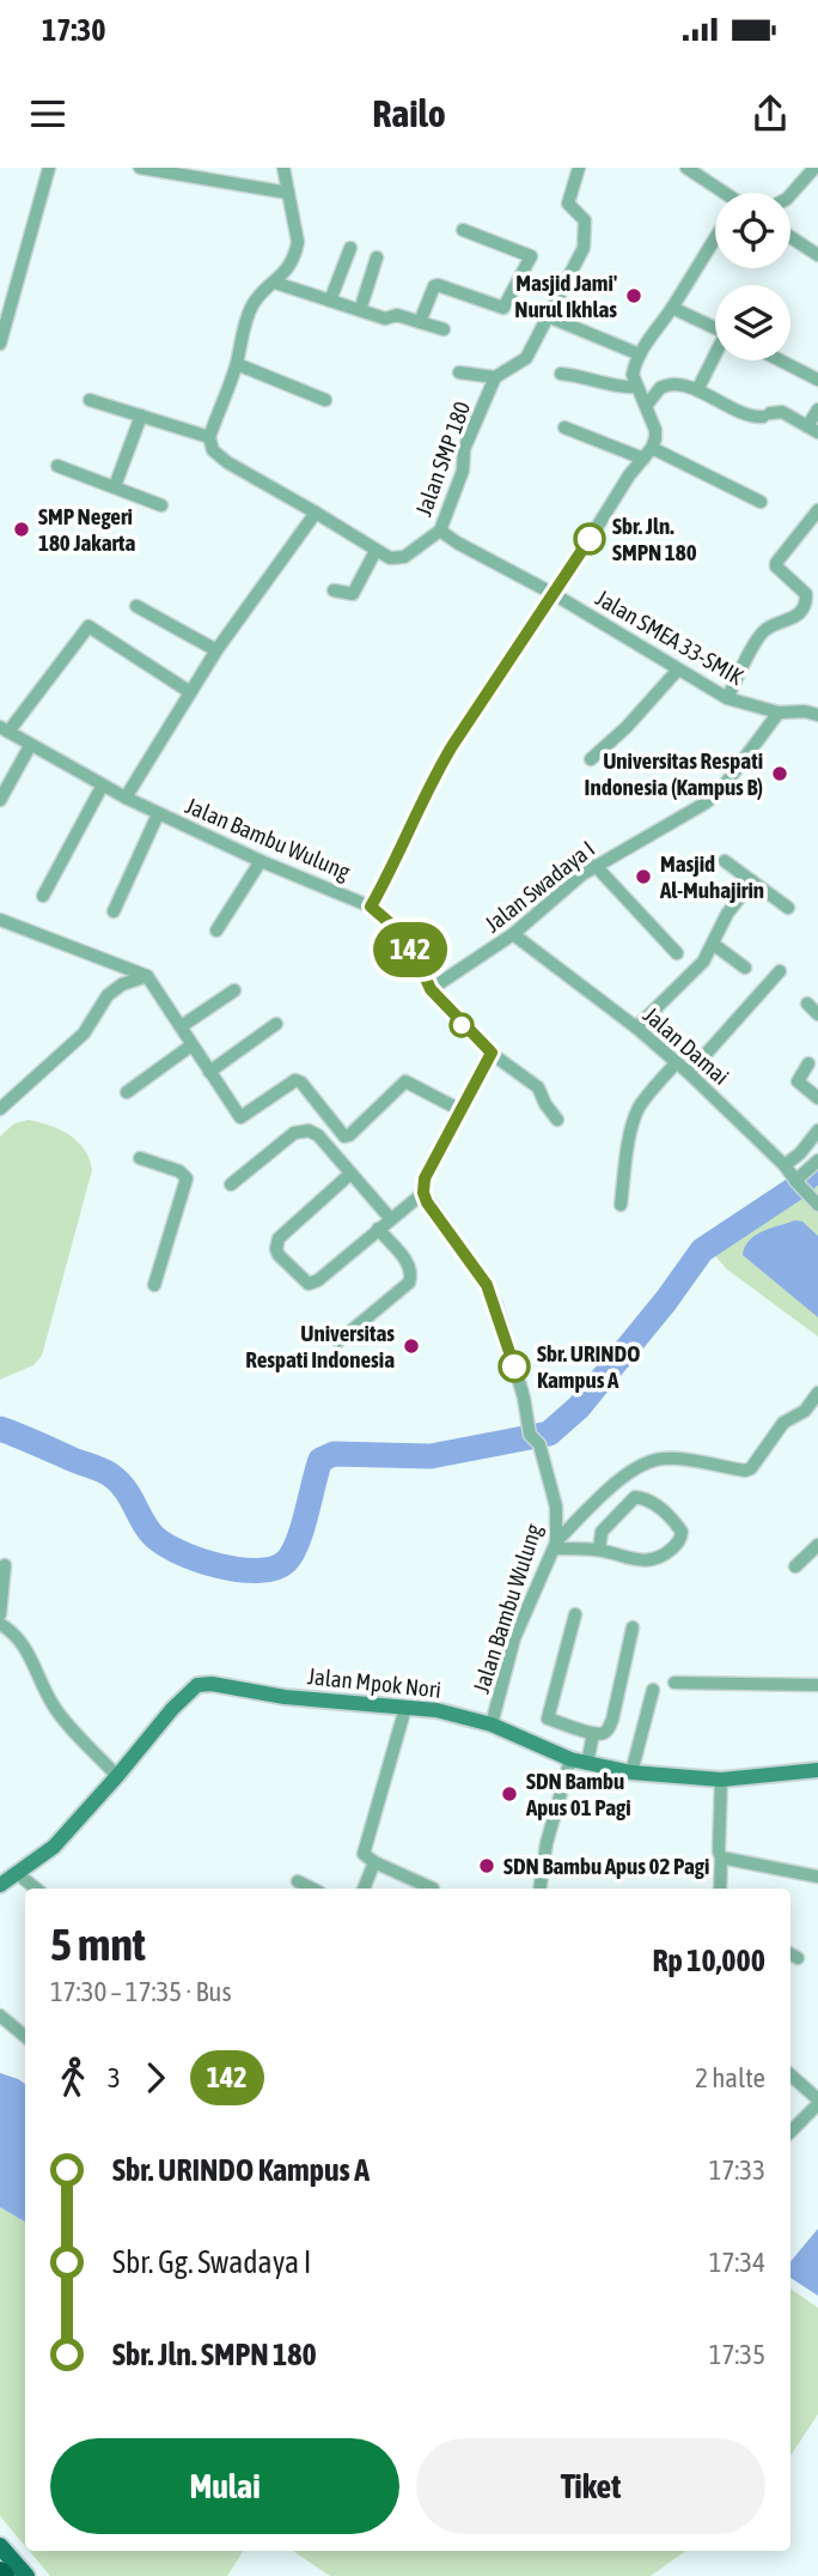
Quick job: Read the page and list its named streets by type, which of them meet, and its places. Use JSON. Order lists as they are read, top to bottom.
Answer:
{
  "streets": {
    "main road": ["Jalan Mpok Nori"],
    "street": [
      "Jalan SMP 180",
      "Jalan SMEA 33-SMIK",
      "Jalan Bambu Wulung",
      "Jalan Swadaya I",
      "Jalan Damai"
    ]
  },
  "crossings": [
    ["Jalan SMP 180", "Jalan SMEA 33-SMIK"],
    ["Jalan SMEA 33-SMIK", "Jalan Swadaya I"],
    ["Jalan Bambu Wulung", "Jalan Swadaya I"],
    ["Jalan Bambu Wulung", "Jalan Mpok Nori"],
    ["Jalan Swadaya I", "Jalan Damai"]
  ],
  "places": [
    "Masjid Jami' Nurul Ikhlas",
    "SMP Negeri 180 Jakarta",
    "Sbr. Jln. SMPN 180",
    "Universitas Respati Indonesia (Kampus B)",
    "Masjid Al-Muhajirin",
    "Universitas Respati Indonesia",
    "Sbr. URINDO Kampus A",
    "SDN Bambu Apus 01 Pagi",
    "SDN Bambu Apus 02 Pagi"
  ],
  "lines": ["bus line 142"],
  "page": {
    "status": "17:30",
    "header": "Railo",
    "on_map": "142",
    "heading": ["5 mnt", "17:30 – 17:35 · Bus", "Rp 10,000"],
    "legs": ["3", "142", "2 halte"],
    "list": [
      {
        "name": "Sbr. URINDO Kampus A",
        "value": "17:33"
      },
      {
        "name": "Sbr. Gg. Swadaya I",
        "value": "17:34"
      },
      {
        "name": "Sbr. Jln. SMPN 180",
        "value": "17:35"
      }
    ],
    "buttons": ["Mulai", "Tiket"]
  }
}
